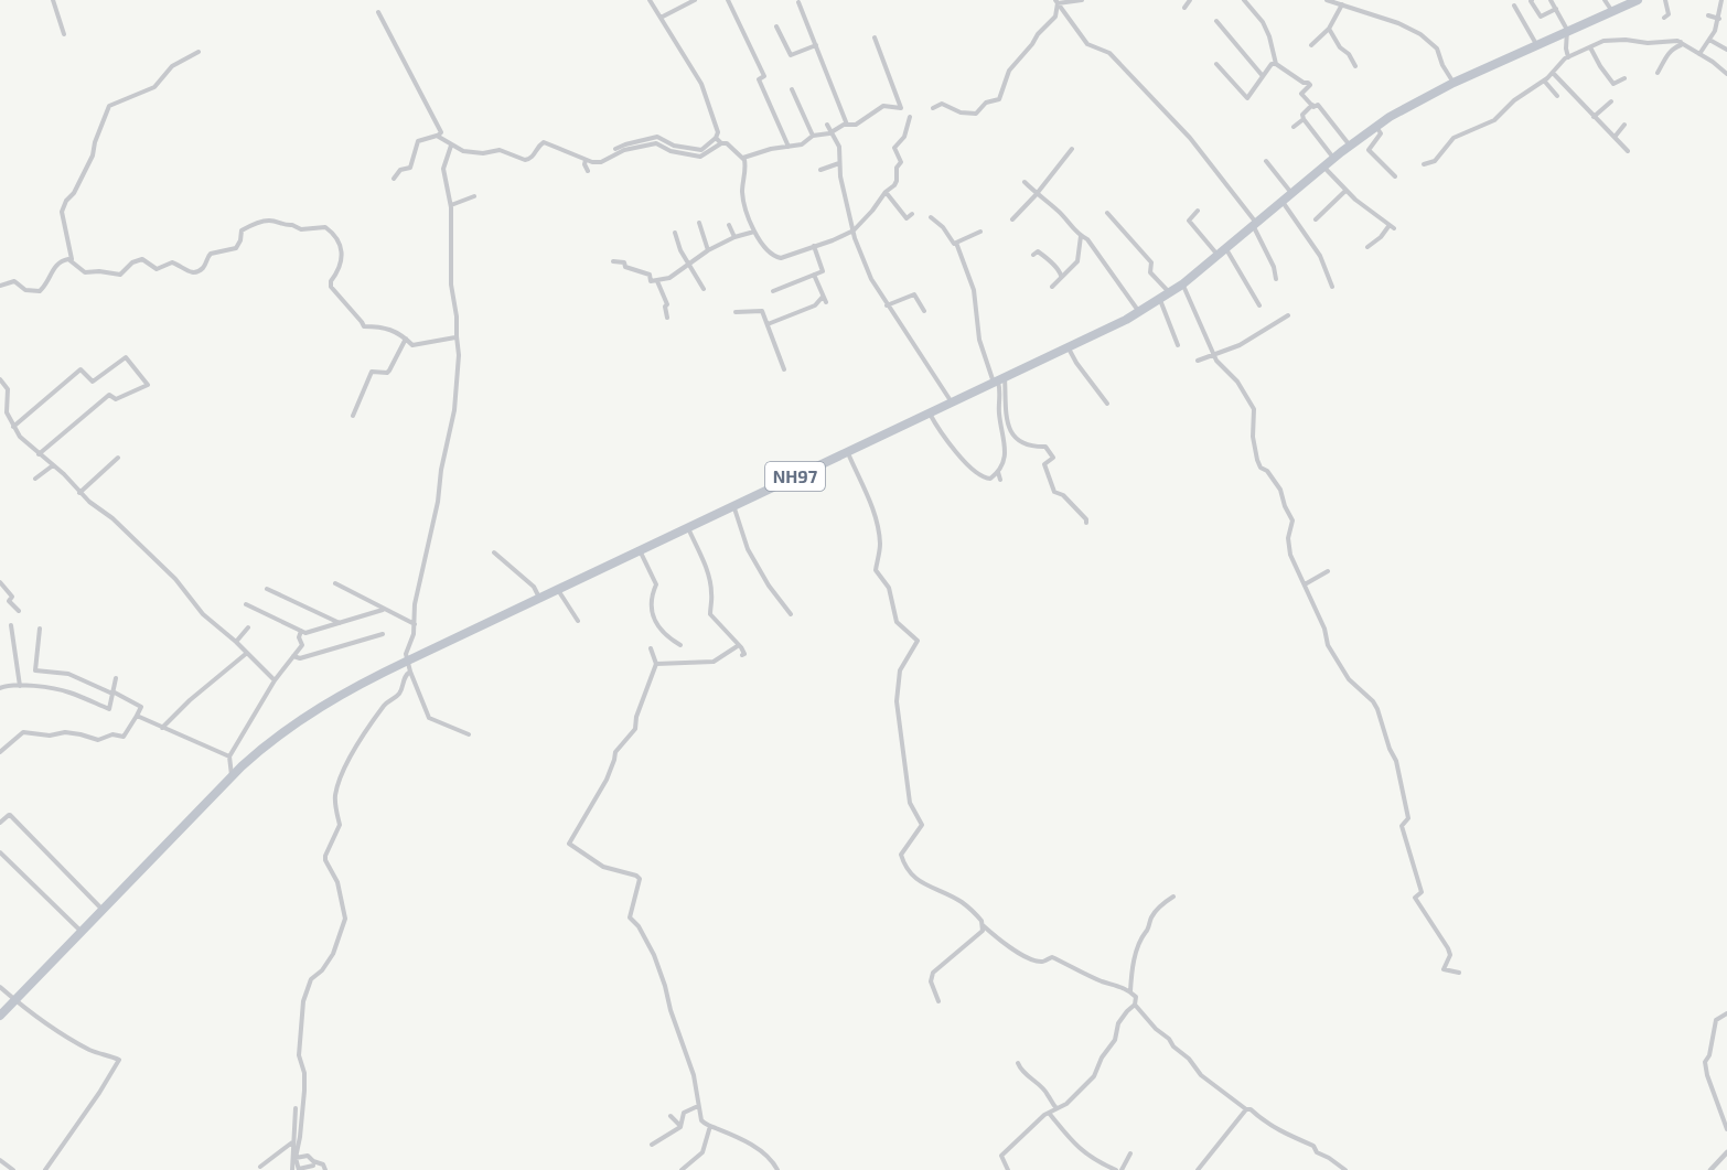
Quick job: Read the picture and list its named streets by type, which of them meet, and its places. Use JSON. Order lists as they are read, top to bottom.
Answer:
{
  "streets": {
    "highway": ["NH97"]
  }
}
